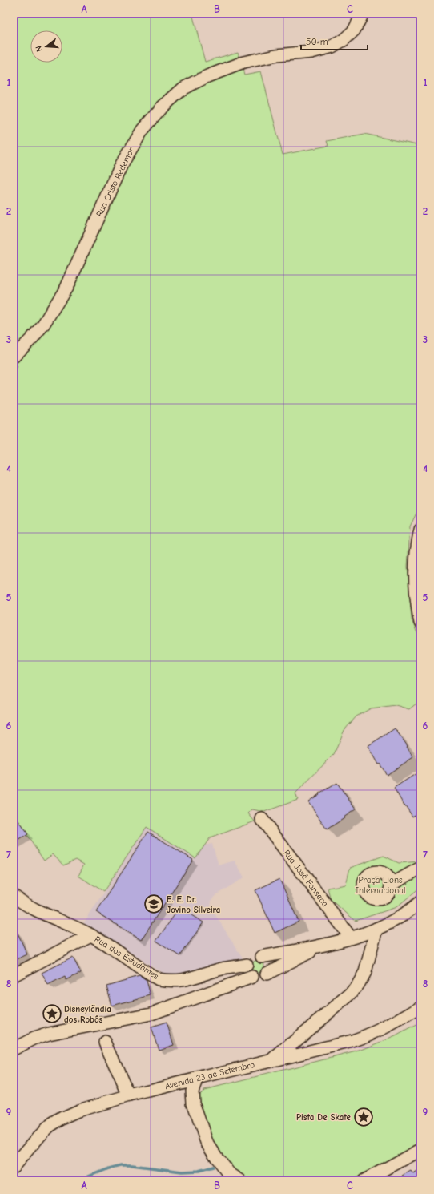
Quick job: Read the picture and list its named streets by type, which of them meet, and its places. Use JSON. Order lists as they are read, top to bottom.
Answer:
{
  "streets": {
    "street": [
      "Rua Cristo Redentor",
      "Rua José Fonseca",
      "Rua dos Estudantes",
      "Avenida 23 de Setembro"
    ]
  },
  "parks": ["Praça Lions Internacional"],
  "places": {
    "school or university": ["E. E. Dr. Jovino Silveira"],
    "place": ["Disneylãndia dos Robôs", "Pista De Skate"]
  },
  "scale_bar": "50 m",
  "north": "left",
  "grid": {
    "columns": ["A", "B", "C"],
    "rows": [
      "1",
      "2",
      "3",
      "4",
      "5",
      "6",
      "7",
      "8",
      "9"
    ]
  }
}
